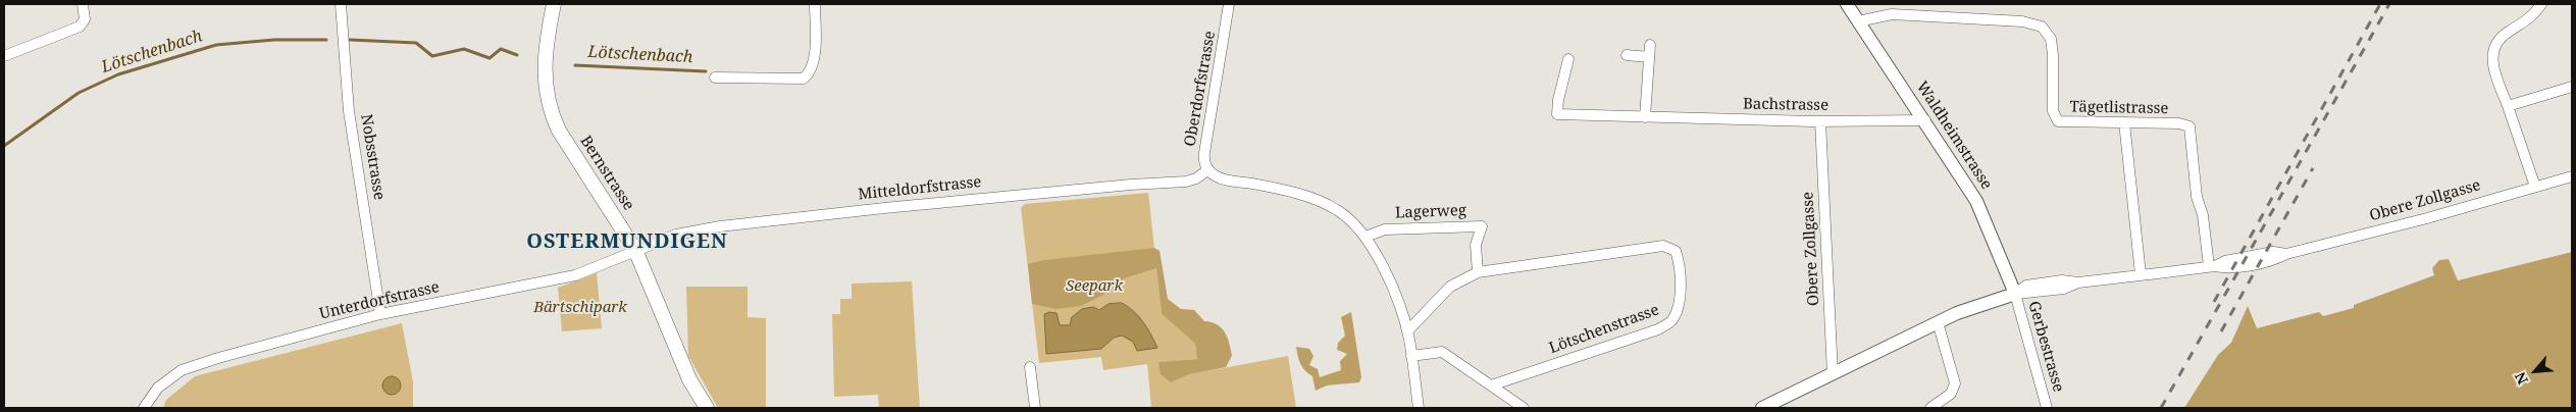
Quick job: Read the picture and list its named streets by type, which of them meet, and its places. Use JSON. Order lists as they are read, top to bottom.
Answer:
{
  "streets": {
    "main road": ["Bernstrasse"],
    "street": [
      "Oberdorfstrasse",
      "Bachstrasse",
      "Tägetlistrasse",
      "Waldheimstrasse",
      "Nobsstrasse",
      "Mitteldorfstrasse",
      "Obere Zollgasse",
      "Lagerweg",
      "Unterdorfstrasse",
      "Lötschenstrasse",
      "Gerbestrasse"
    ]
  },
  "crossings": [
    ["Oberdorfstrasse", "Mitteldorfstrasse"],
    ["Bachstrasse", "Waldheimstrasse"],
    ["Bachstrasse", "Obere Zollgasse"],
    ["Tägetlistrasse", "Waldheimstrasse"],
    ["Tägetlistrasse", "Obere Zollgasse"],
    ["Waldheimstrasse", "Obere Zollgasse"],
    ["Waldheimstrasse", "Gerbestrasse"],
    ["Nobsstrasse", "Unterdorfstrasse"],
    ["Bernstrasse", "Mitteldorfstrasse"],
    ["Bernstrasse", "Unterdorfstrasse"],
    ["Mitteldorfstrasse", "Unterdorfstrasse"],
    ["Obere Zollgasse", "Gerbestrasse"],
    ["Lagerweg", "Lötschenstrasse"]
  ],
  "districts": ["OSTERMUNDIGEN"],
  "water": ["Lötschenbach"],
  "parks": ["Seepark", "Bärtschipark"],
  "north": "bottom left"
}
